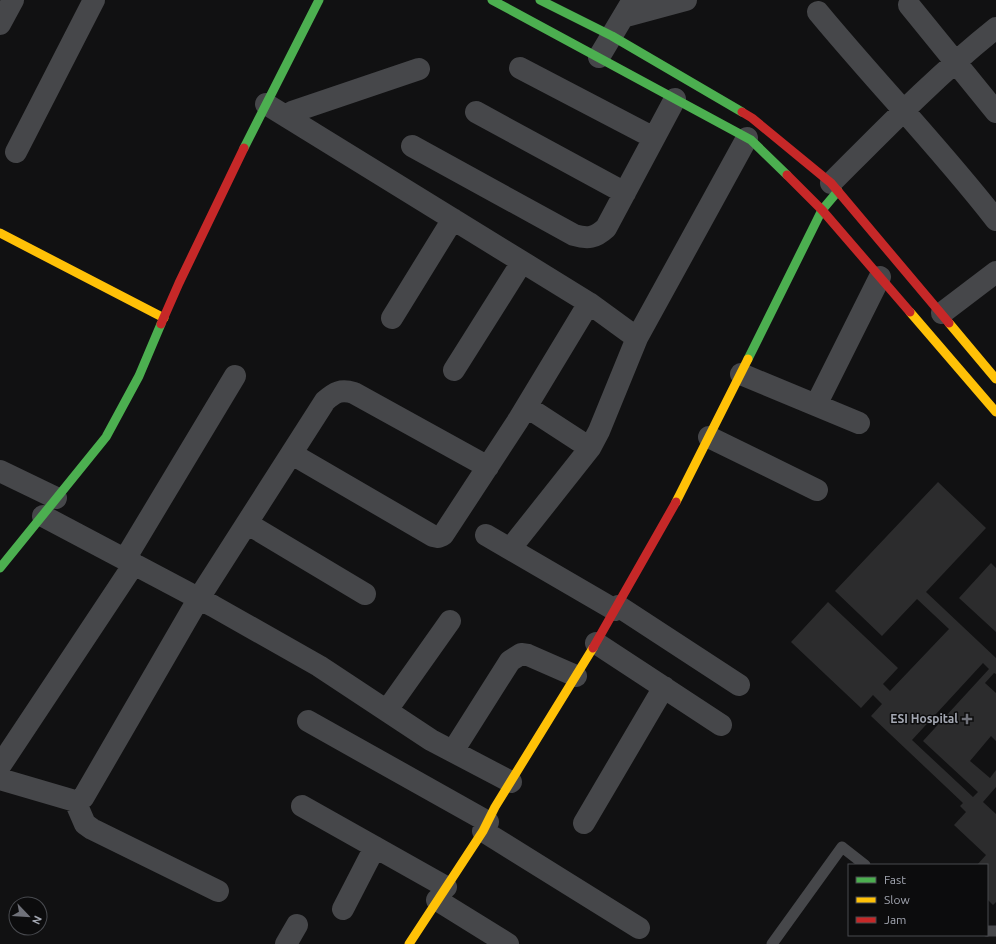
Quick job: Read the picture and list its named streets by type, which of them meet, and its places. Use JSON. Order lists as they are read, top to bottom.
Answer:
{
  "places": {
    "health": ["ESI Hospital"]
  },
  "legend": ["Fast", "Slow", "Jam"],
  "north": "bottom right"
}
